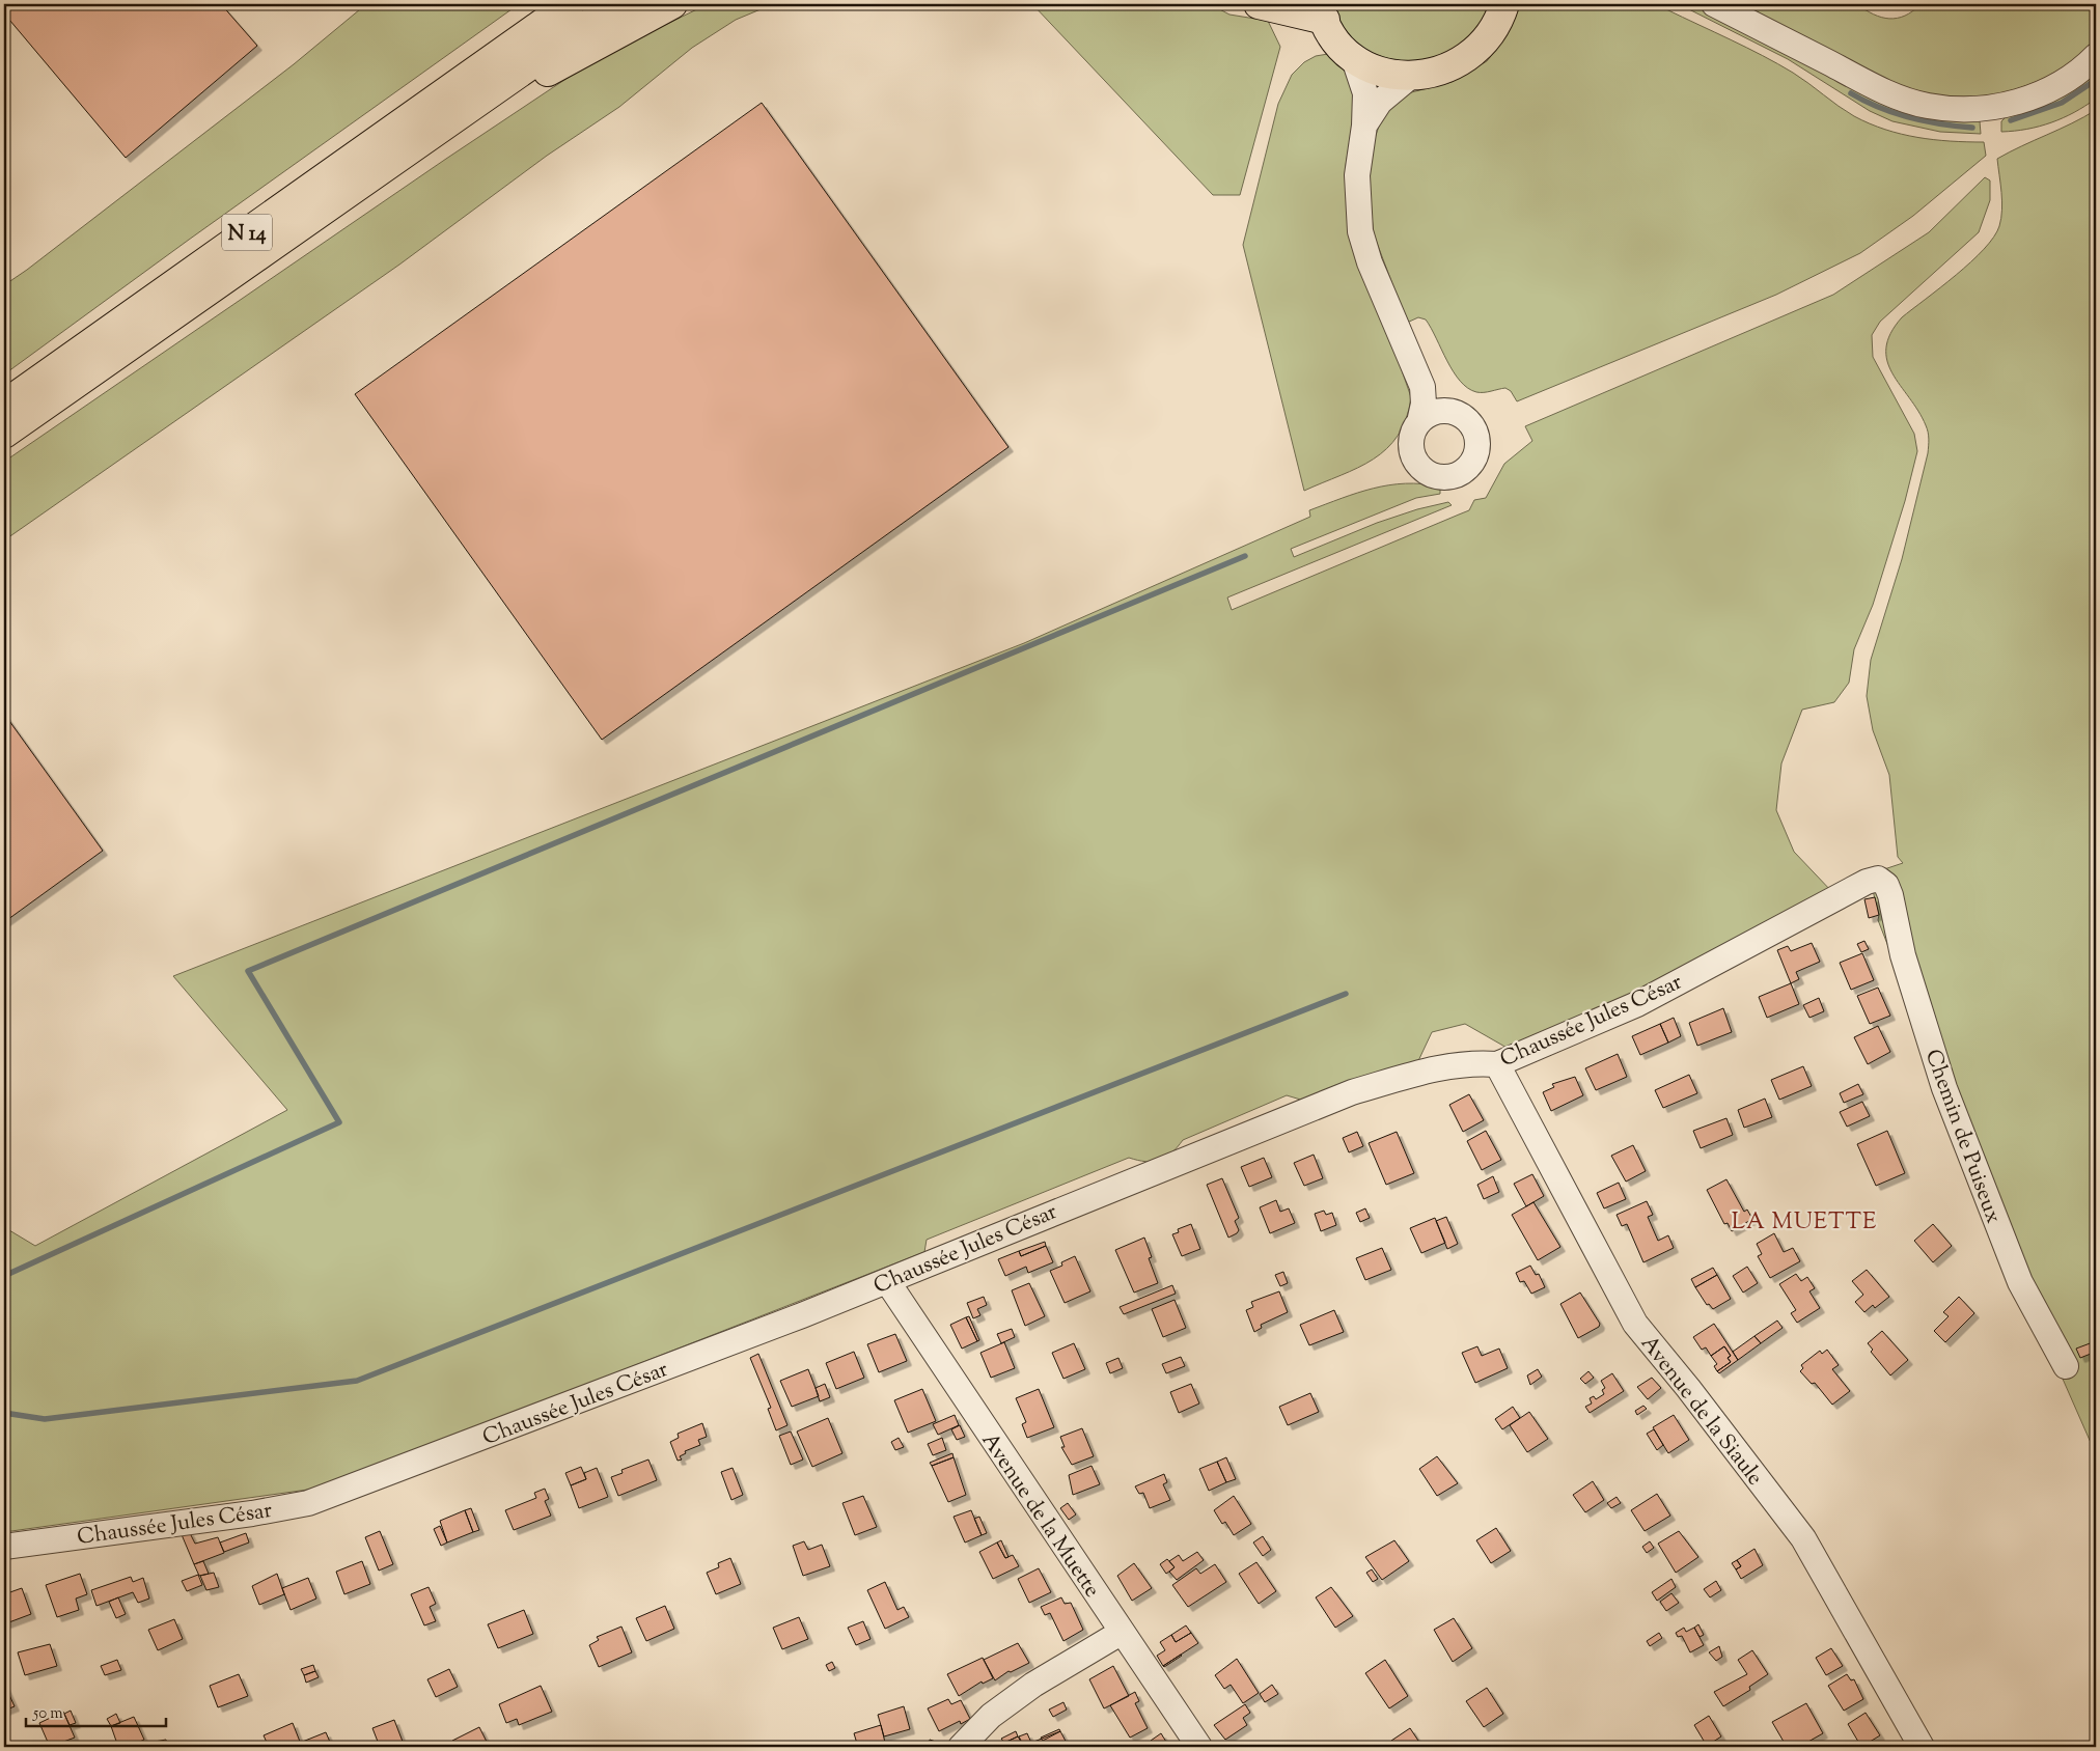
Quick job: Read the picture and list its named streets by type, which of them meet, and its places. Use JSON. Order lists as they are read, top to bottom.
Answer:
{
  "streets": {
    "main road": ["N 14"],
    "street": [
      "Chaussée Jules César",
      "Chemin de Puiseux",
      "Avenue de la Siaule",
      "Avenue de la Muette"
    ]
  },
  "crossings": [
    ["Chaussée Jules César", "Chemin de Puiseux"],
    ["Chaussée Jules César", "Avenue de la Siaule"],
    ["Chaussée Jules César", "Avenue de la Muette"]
  ],
  "districts": ["LA MUETTE"],
  "scale_bar": "50 m"
}
